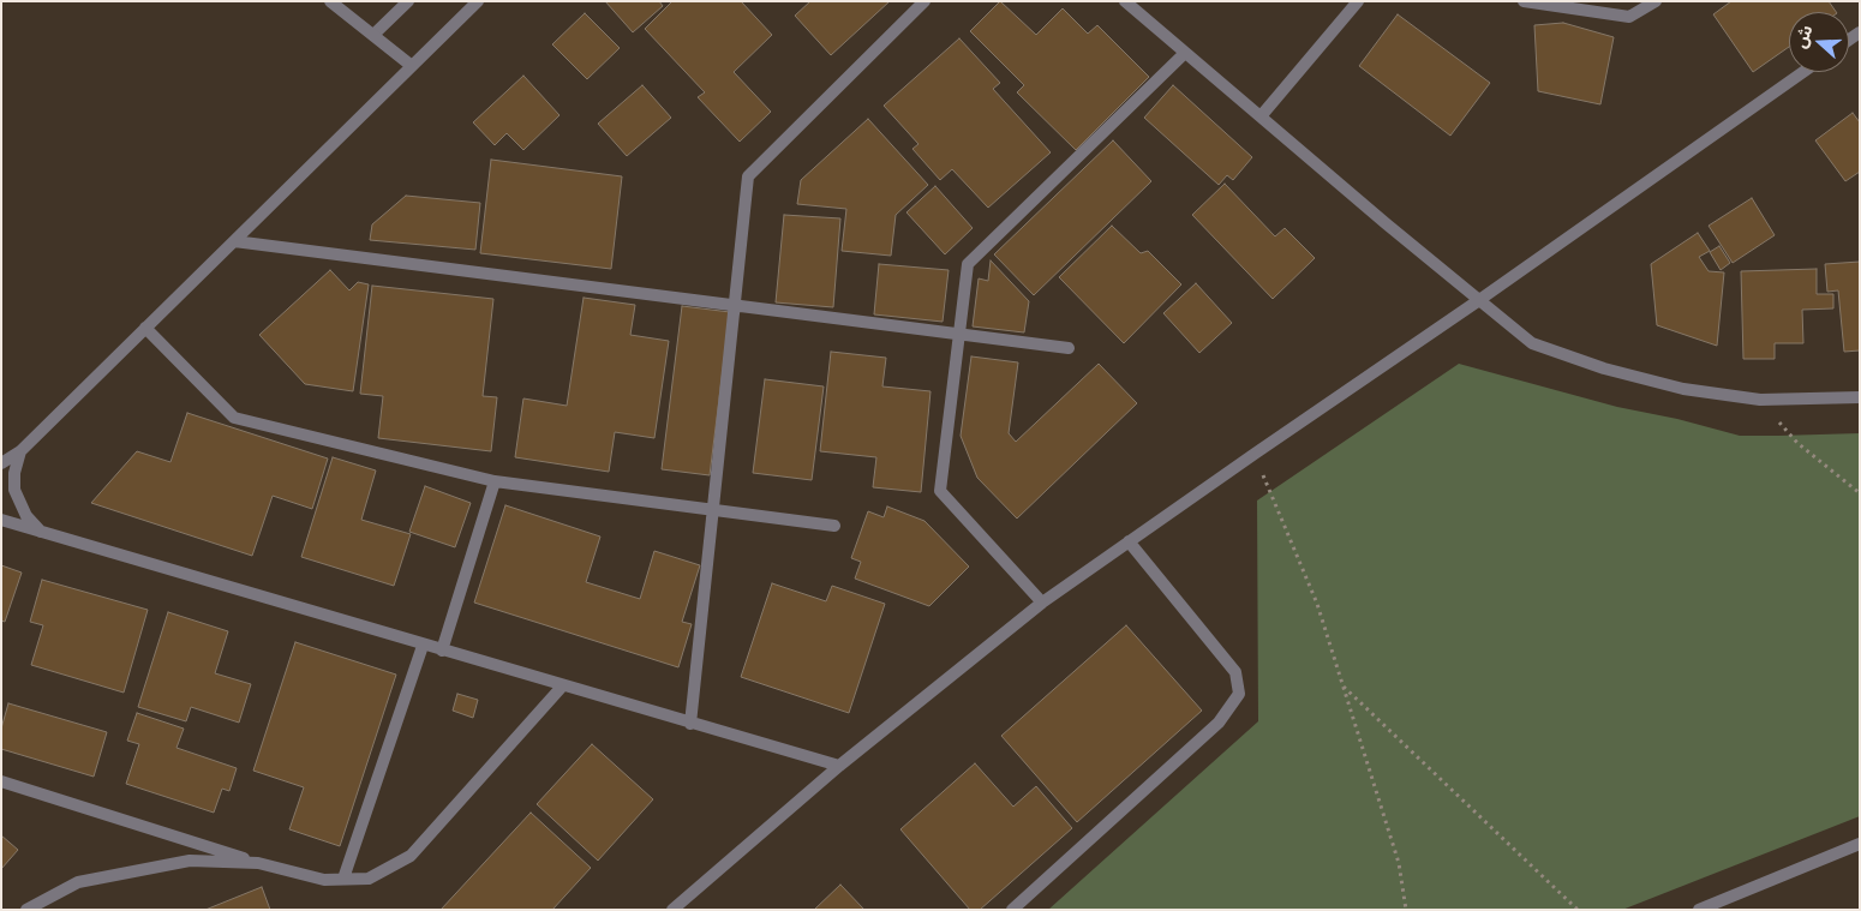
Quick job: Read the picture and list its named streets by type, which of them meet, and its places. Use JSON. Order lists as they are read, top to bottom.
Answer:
{
  "north": "left"
}
